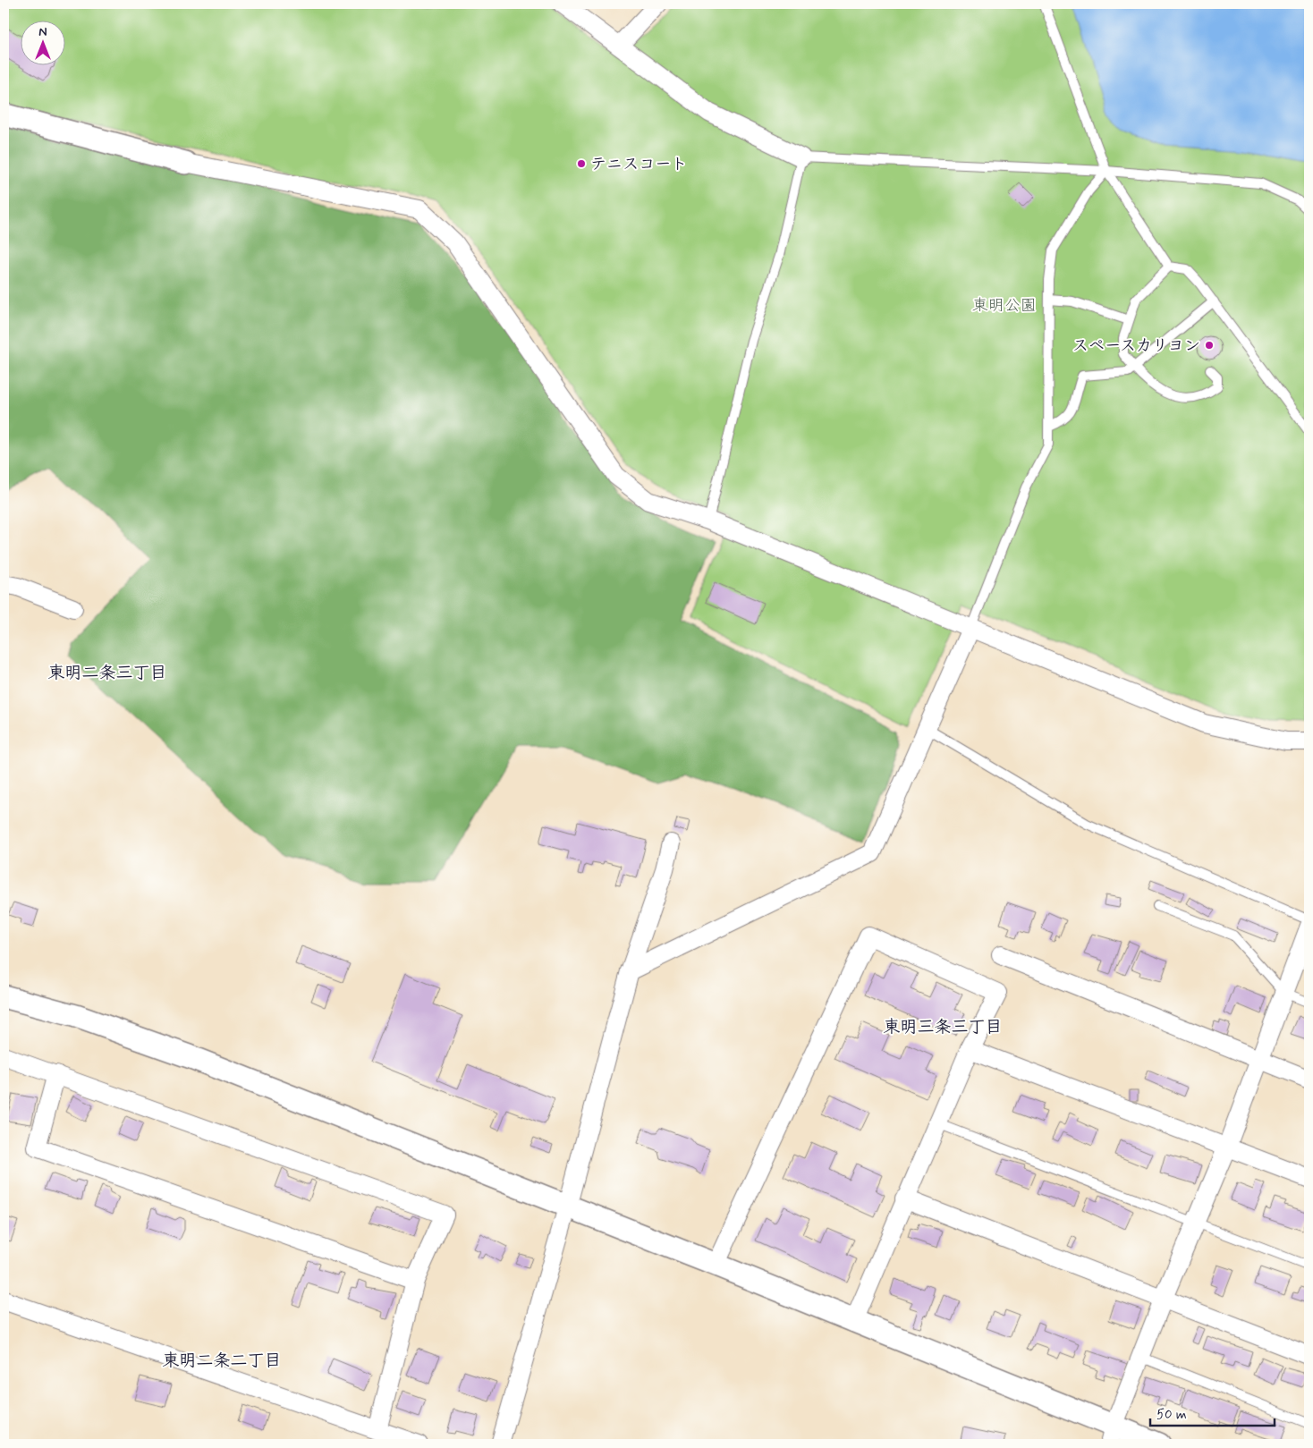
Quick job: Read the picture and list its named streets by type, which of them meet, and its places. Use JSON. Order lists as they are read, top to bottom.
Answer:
{
  "districts": ["東明二条三丁目", "東明三条三丁目", "東明二条二丁目"],
  "parks": ["東明公園"],
  "places": ["テニスコート", "スペースカリヨン"],
  "scale_bar": "50 m",
  "north": "top"
}
